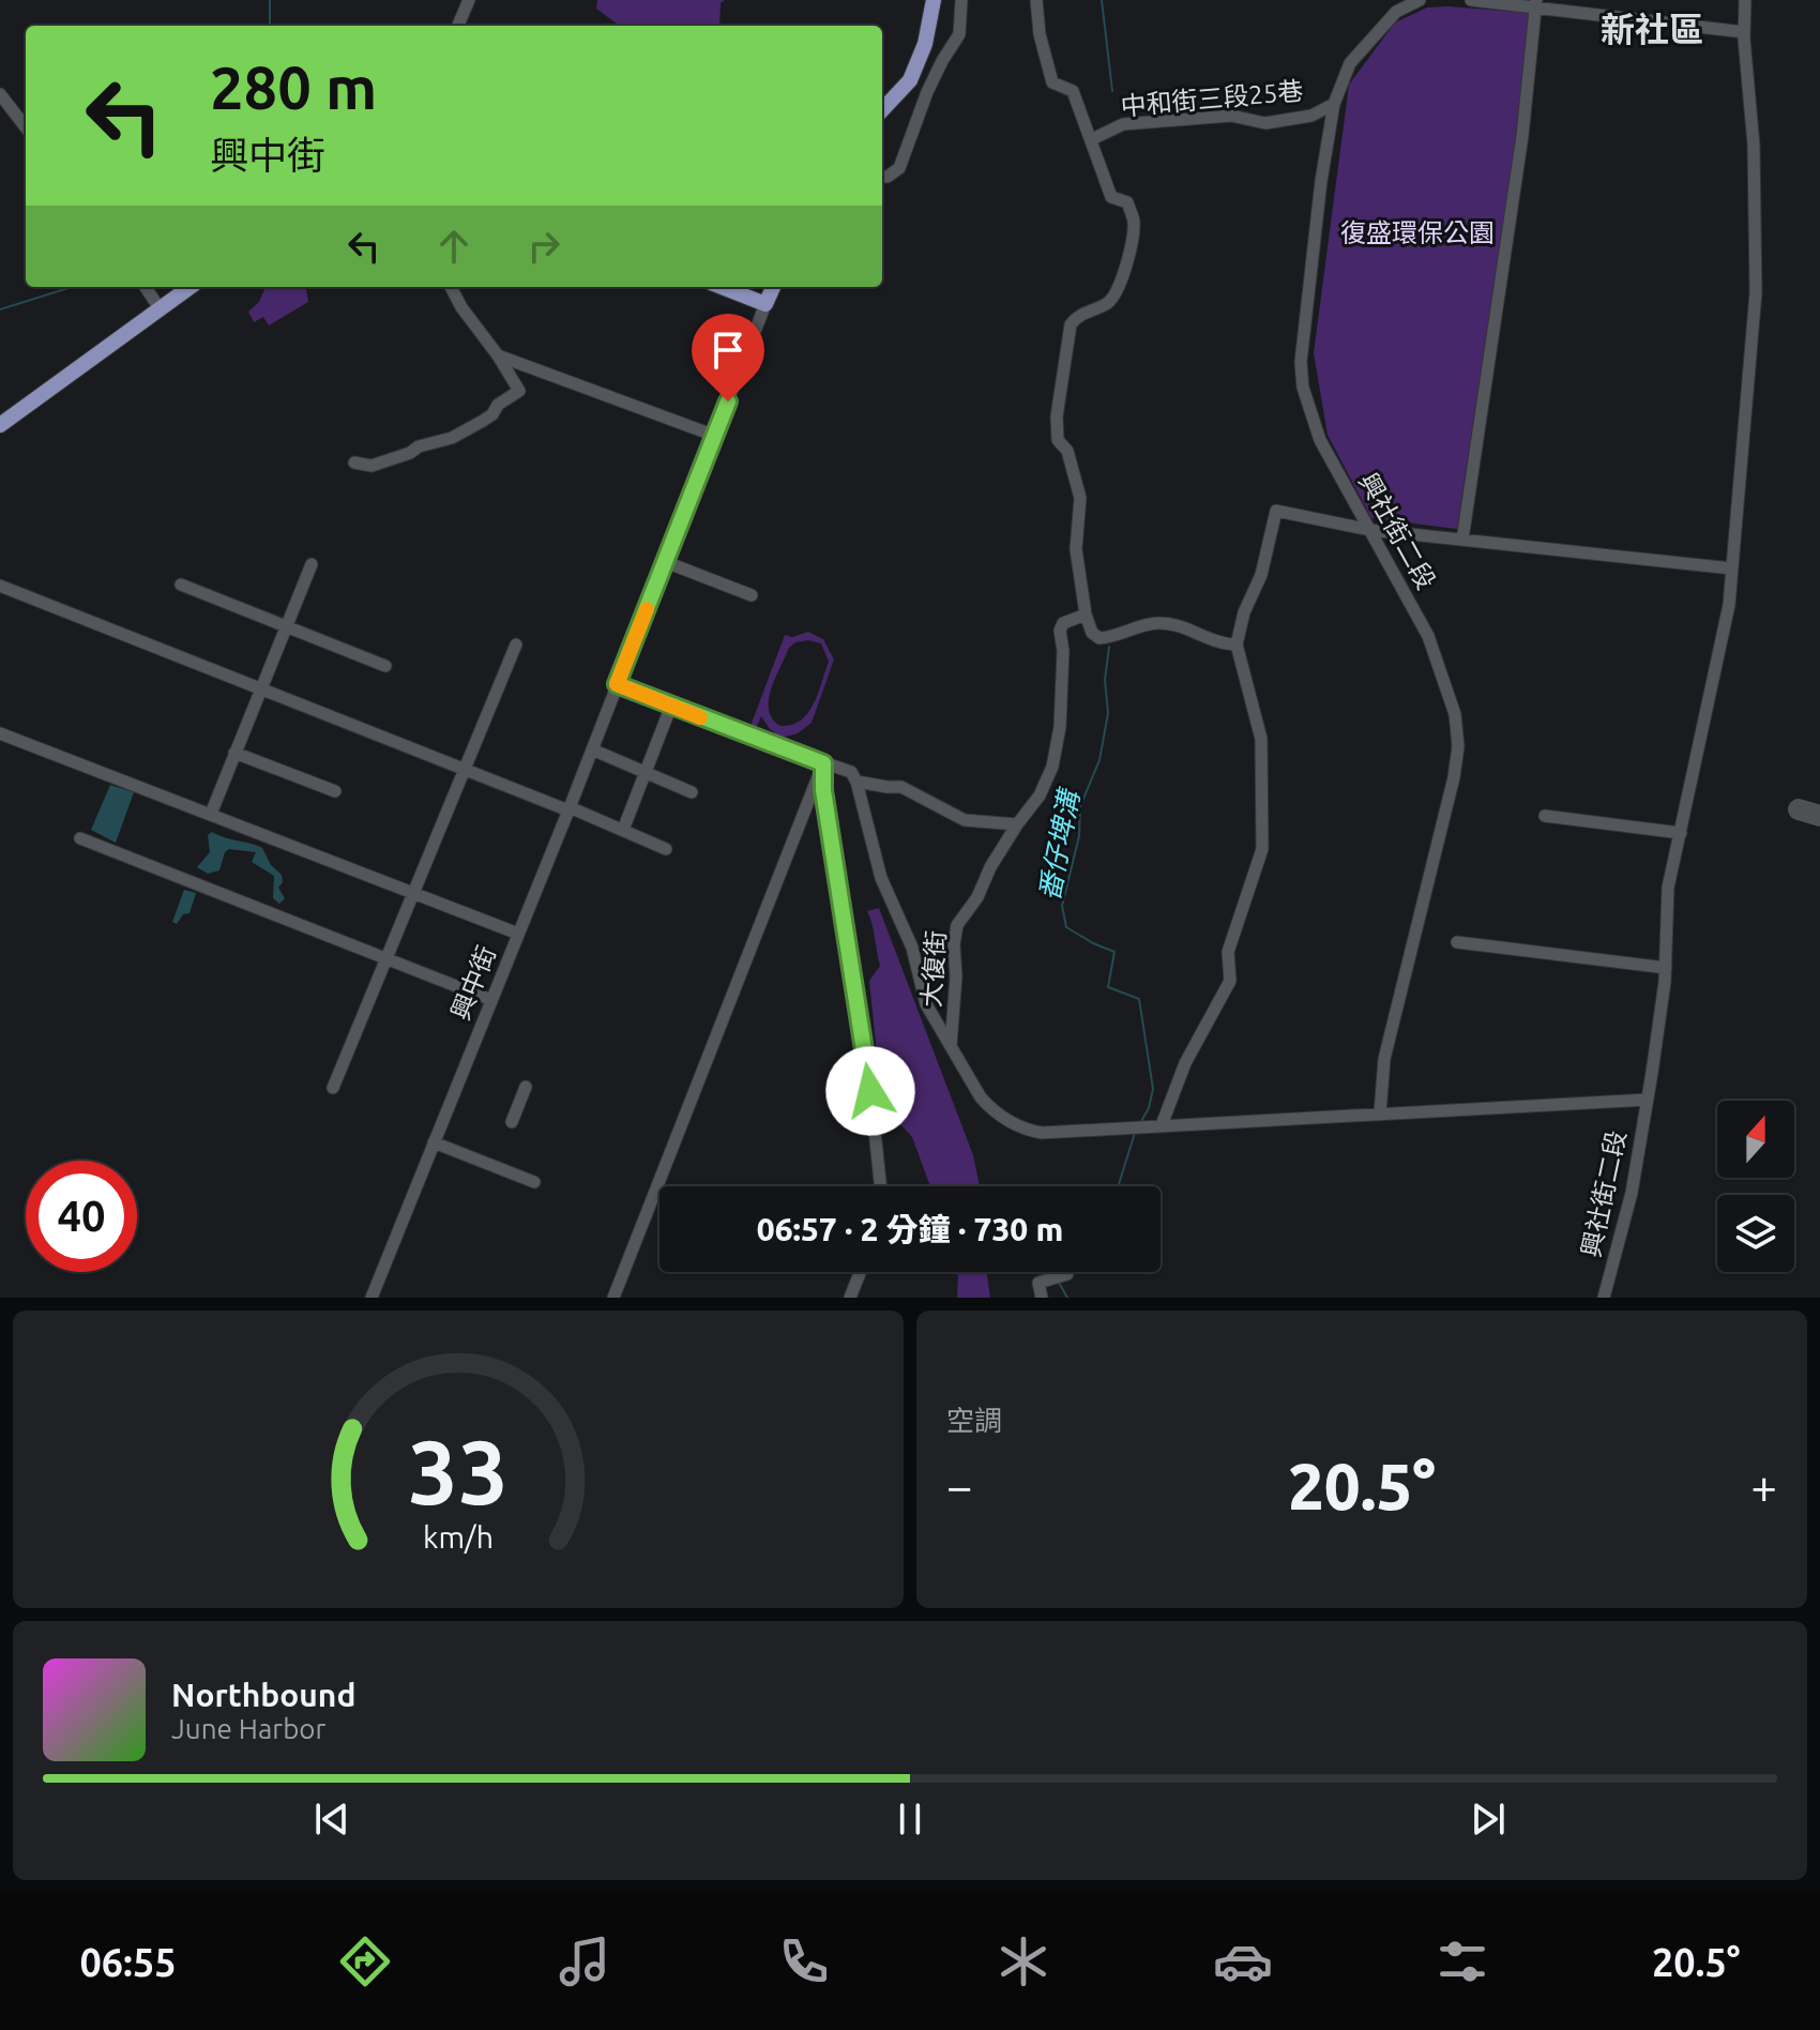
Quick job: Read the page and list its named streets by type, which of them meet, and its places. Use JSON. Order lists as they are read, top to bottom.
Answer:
{
  "streets": {
    "street": [
      "中和街三段25巷",
      "興社街二段",
      "大復街",
      "興中街"
    ]
  },
  "crossings": [
    ["中和街三段25巷", "興社街二段"],
    ["興社街二段", "大復街"]
  ],
  "districts": ["新社區"],
  "water": ["番仔埤溝"],
  "parks": ["復盛環保公園"],
  "north": "top",
  "page": {
    "turn": ["280 m", "興中街"],
    "limit": "40",
    "trip": "06:57 · 2 分鐘 · 730 m",
    "tile": "空調",
    "heat": ["−", "20.5°", "+"],
    "song": ["Northbound", "June Harbor"],
    "tabs": ["06:55", "20.5°"],
    "gauge": ["33", "km/h"]
  }
}
